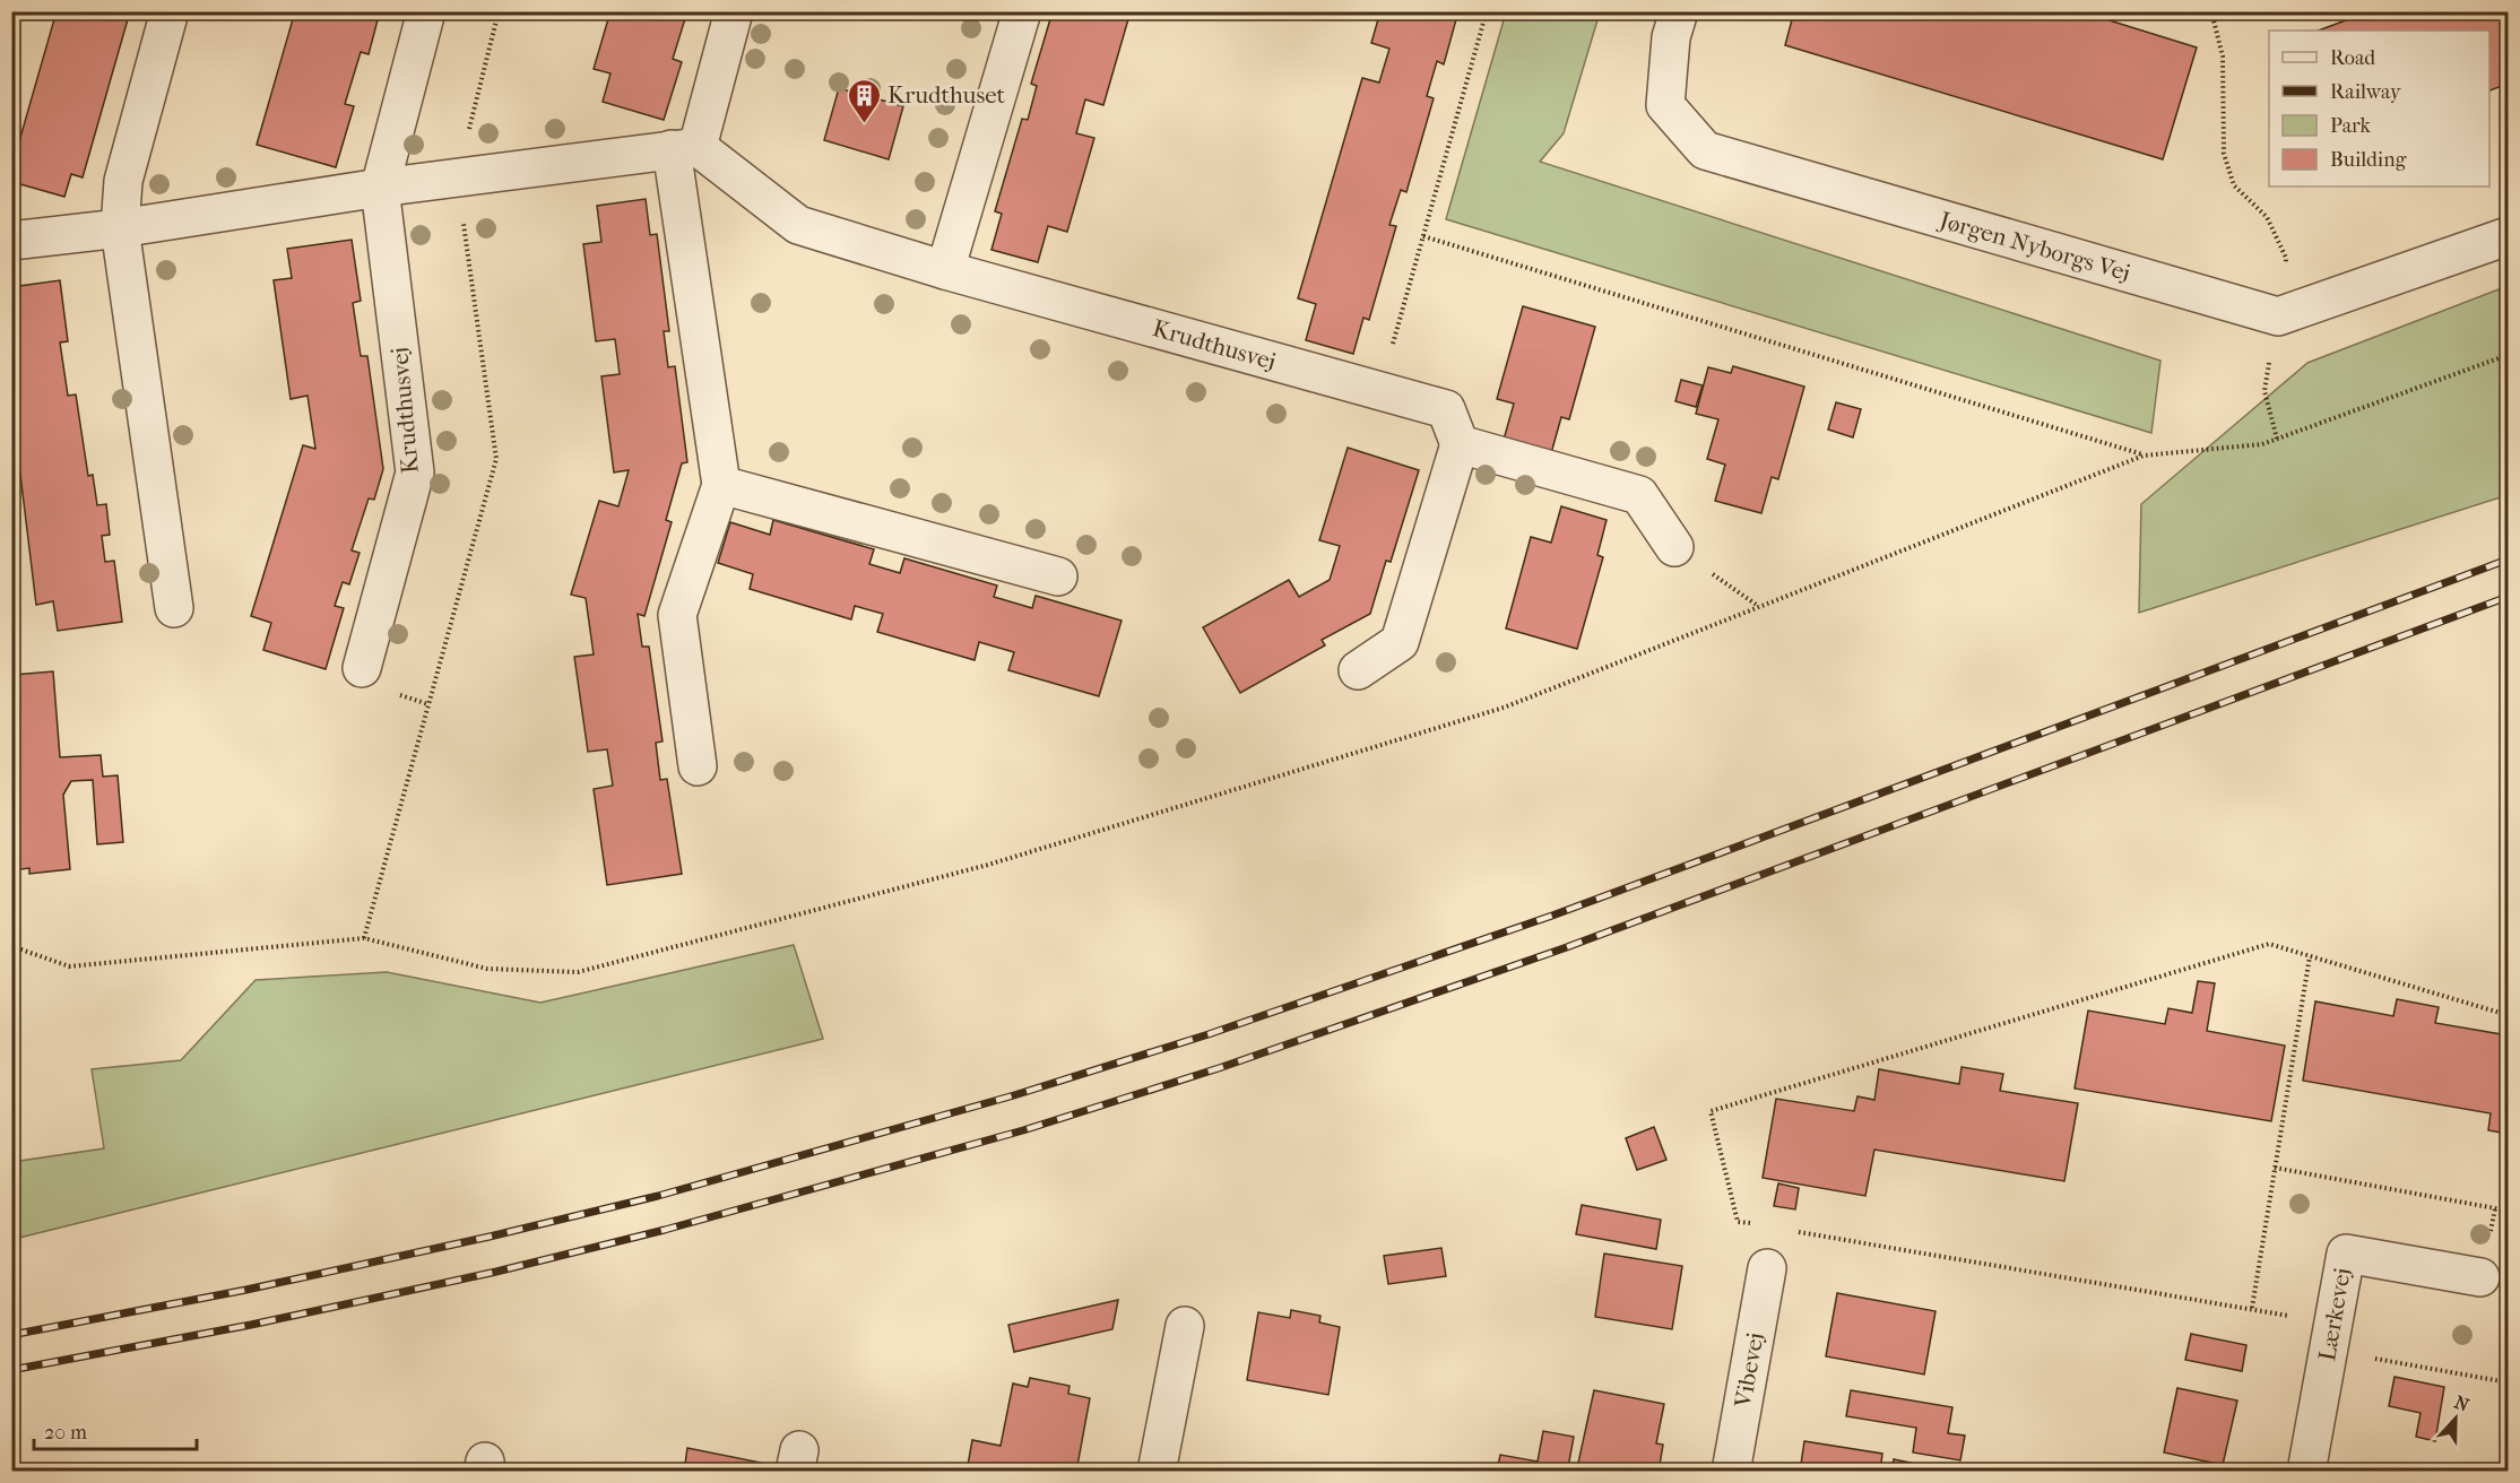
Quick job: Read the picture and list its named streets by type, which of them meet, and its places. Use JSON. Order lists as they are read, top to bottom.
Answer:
{
  "streets": {
    "street": [
      "Jørgen Nyborgs Vej",
      "Krudthusvej",
      "Lærkevej",
      "Vibevej"
    ]
  },
  "places": {
    "building": ["Krudthuset"]
  },
  "legend": [
    "Road",
    "Railway",
    "Park",
    "Building"
  ],
  "scale_bar": "20 m",
  "north": "top"
}
